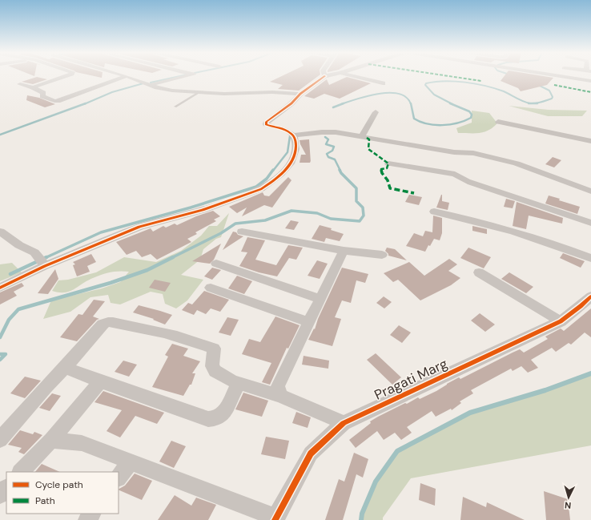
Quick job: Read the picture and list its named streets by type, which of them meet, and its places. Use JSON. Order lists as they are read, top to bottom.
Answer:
{
  "streets": {
    "street": ["Pragati Marg"]
  },
  "legend": ["Cycle path", "Path"],
  "north": "bottom"
}
